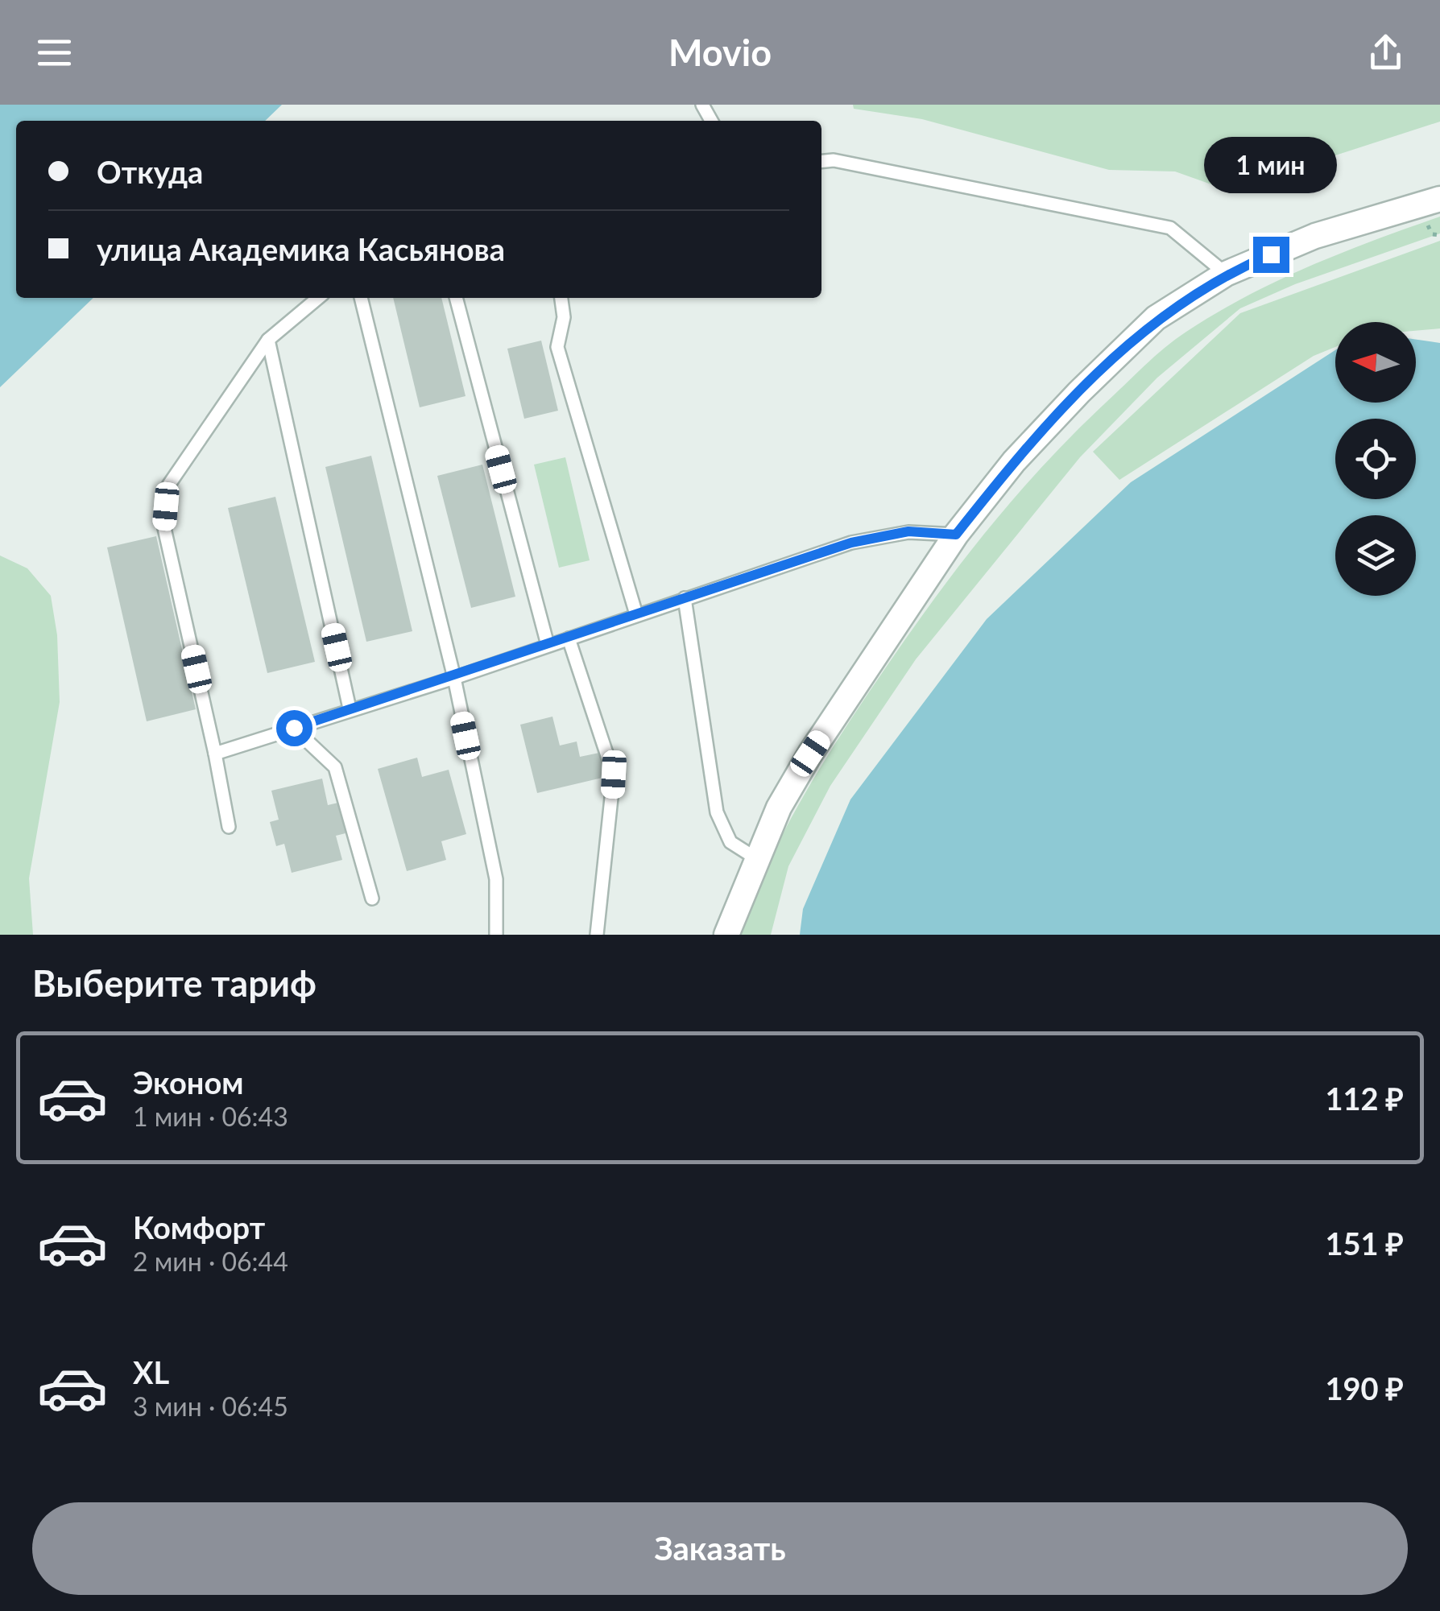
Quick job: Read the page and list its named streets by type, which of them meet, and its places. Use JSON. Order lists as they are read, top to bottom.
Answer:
{
  "north": "left",
  "page": {
    "header": "Movio",
    "banner": ["Откуда", "улица Академика Касьянова"],
    "bubble": "1 мин",
    "heading": "Выберите тариф",
    "list": [
      {
        "name": "Эконом",
        "note": "1 мин · 06:43",
        "value": "112 ₽"
      },
      {
        "name": "Комфорт",
        "note": "2 мин · 06:44",
        "value": "151 ₽"
      },
      {
        "name": "XL",
        "note": "3 мин · 06:45",
        "value": "190 ₽"
      }
    ],
    "buttons": "Заказать"
  }
}
